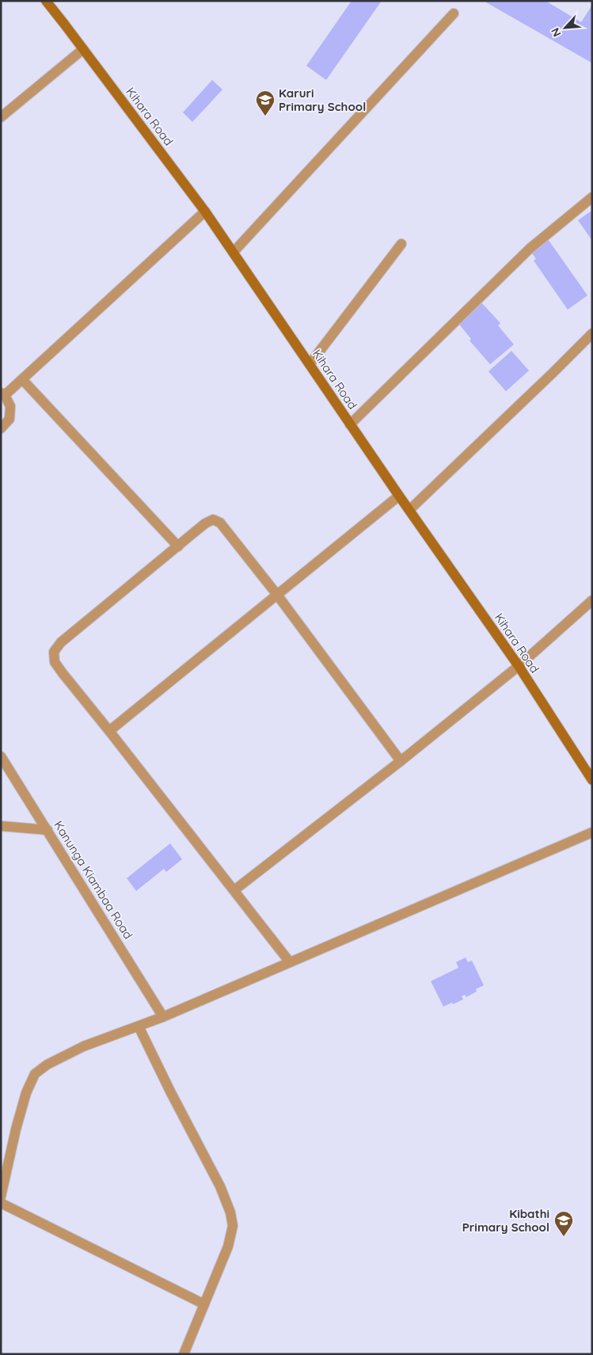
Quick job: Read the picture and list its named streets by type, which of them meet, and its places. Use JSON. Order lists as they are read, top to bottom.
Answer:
{
  "streets": {
    "main road": ["Kihara Road"],
    "street": ["Kanunga Kiambaa Road"]
  },
  "places": {
    "school or university": ["Karuri Primary School", "Kibathi Primary School"]
  },
  "north": "bottom left"
}
